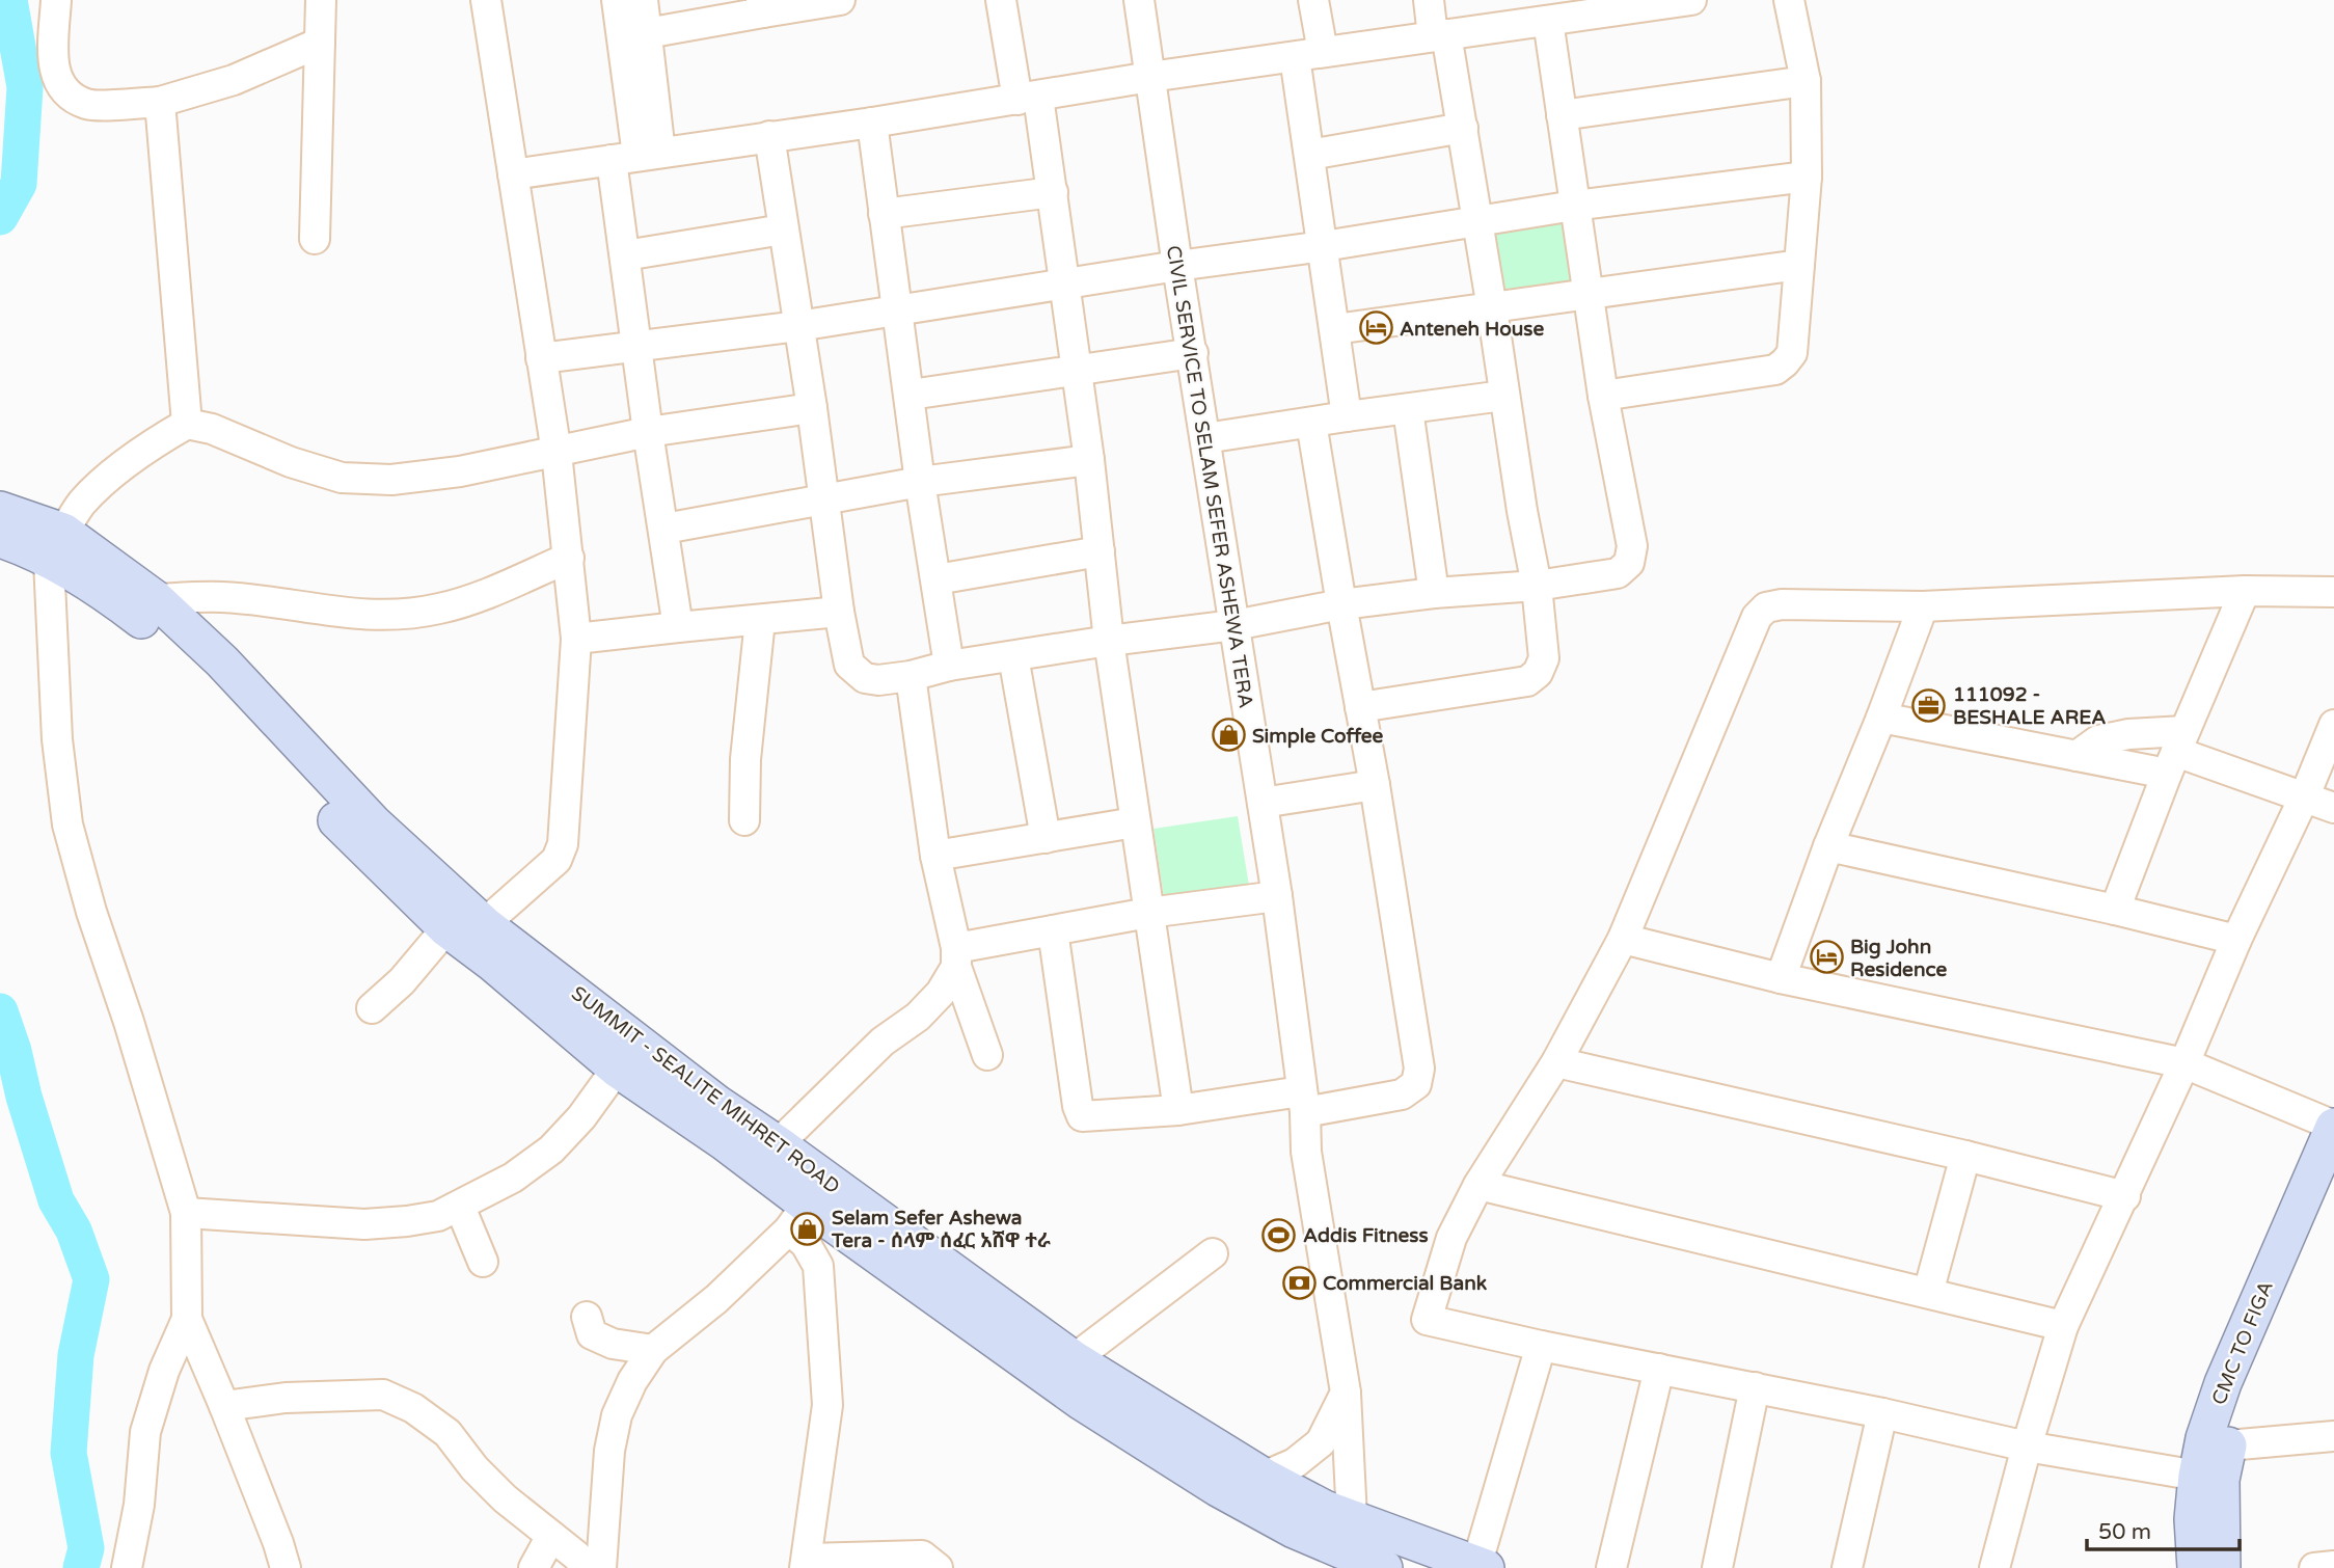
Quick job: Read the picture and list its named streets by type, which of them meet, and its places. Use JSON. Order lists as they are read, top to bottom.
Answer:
{
  "streets": {
    "main road": ["SUMMIT - SEALITE MIHRET ROAD", "CMC TO FIGA"],
    "street": ["CIVIL SERVICE TO SELAM SEFER ASHEWA TERA"]
  },
  "crossings": [
    ["CIVIL SERVICE TO SELAM SEFER ASHEWA TERA", "SUMMIT - SEALITE MIHRET ROAD"]
  ],
  "places": {
    "hotel": ["Anteneh House", "Big John Residence"],
    "office": ["111092 - BESHALE AREA"],
    "shop": ["Simple Coffee", "Selam Sefer Ashewa Tera - ሰላም ሰፈር አሸዋ ተራ"],
    "sports": ["Addis Fitness"],
    "bank": ["Commercial Bank"]
  },
  "scale_bar": "50 m"
}
